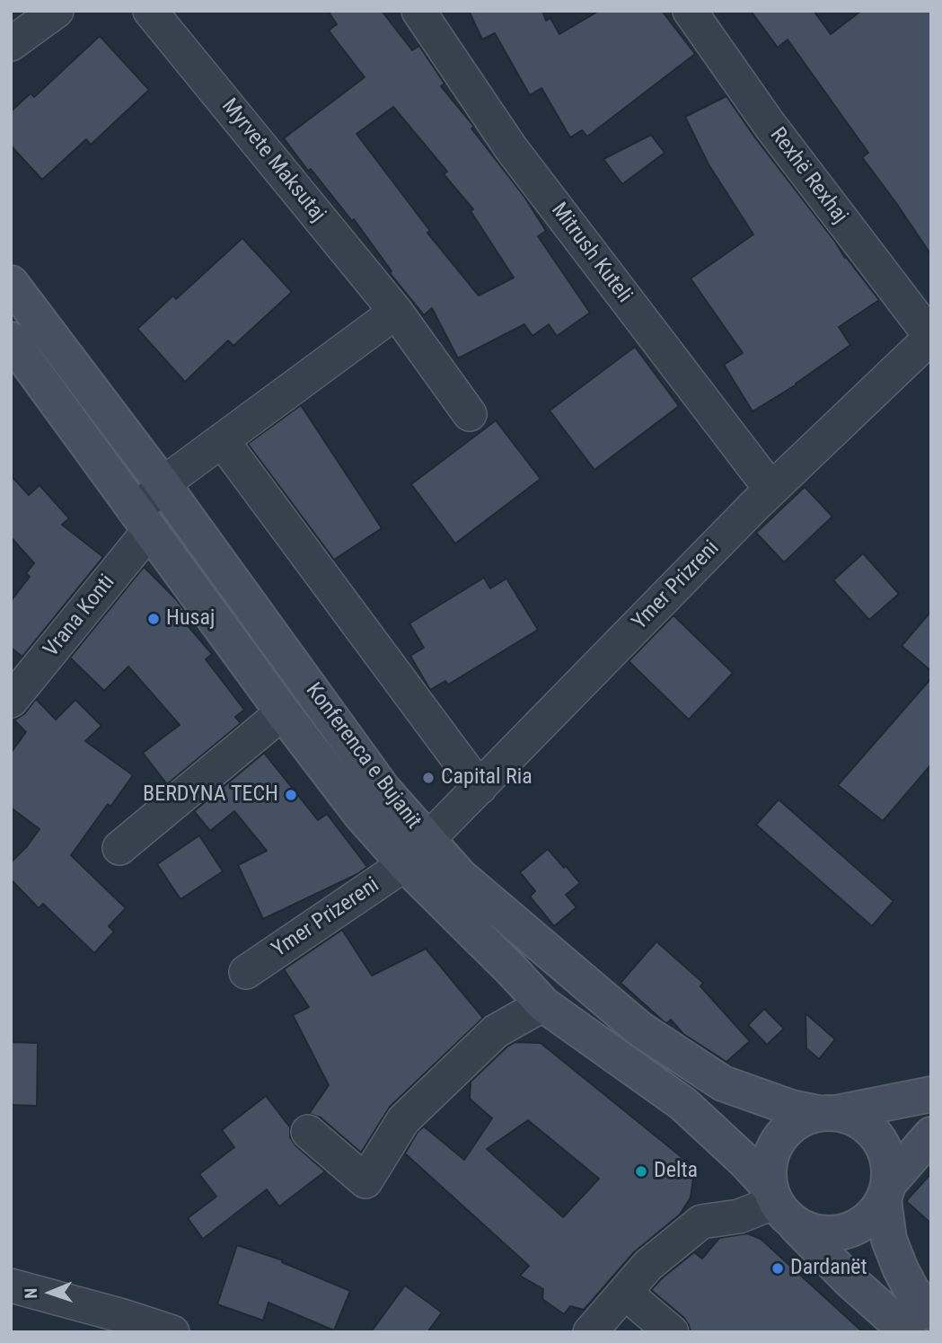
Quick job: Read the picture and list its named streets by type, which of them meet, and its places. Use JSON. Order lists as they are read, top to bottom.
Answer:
{
  "streets": {
    "main road": ["Konferenca e Bujanit"],
    "street": [
      "Myrvete Maksutaj",
      "Rexhë Rexhaj",
      "Mitrush Kuteli",
      "Ymer Prizreni",
      "Vrana Konti",
      "Ymer Prizereni"
    ]
  },
  "crossings": [
    ["Rexhë Rexhaj", "Ymer Prizreni"],
    ["Mitrush Kuteli", "Ymer Prizreni"],
    ["Ymer Prizreni", "Konferenca e Bujanit"],
    ["Ymer Prizreni", "Ymer Prizereni"],
    ["Vrana Konti", "Konferenca e Bujanit"],
    ["Konferenca e Bujanit", "Ymer Prizereni"]
  ],
  "places": [
    "Husaj",
    "Capital Ria",
    "BERDYNA TECH",
    "Delta",
    "Dardanët"
  ],
  "north": "left"
}
